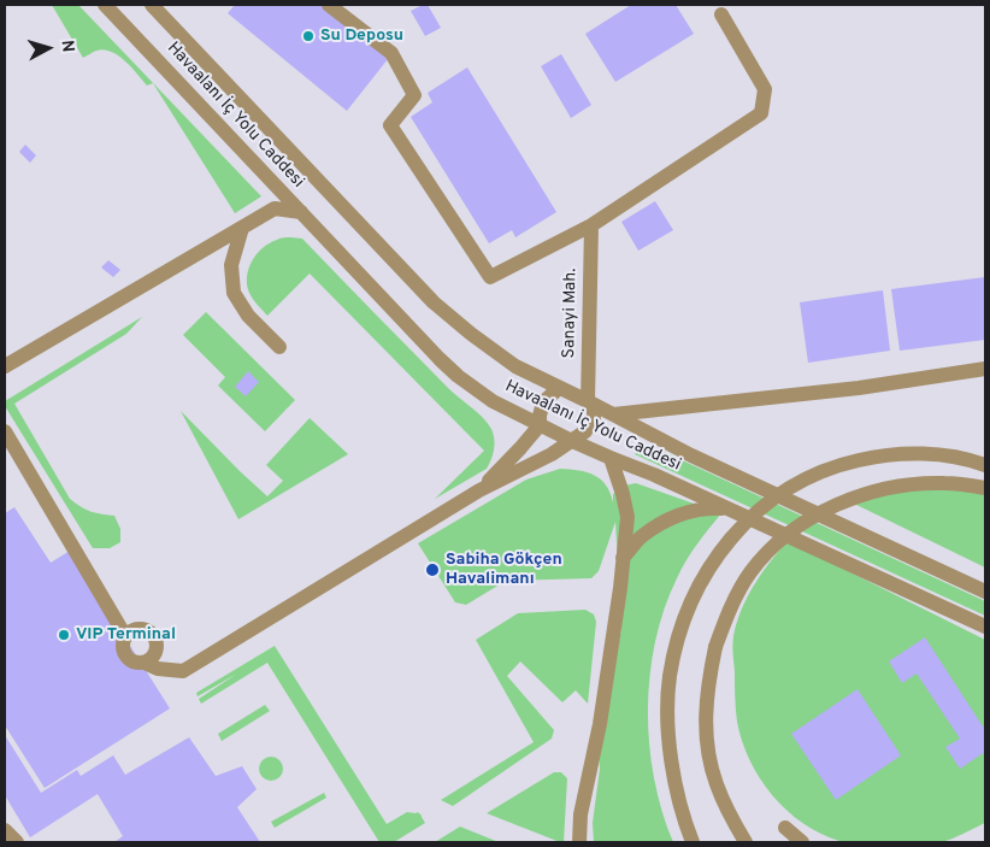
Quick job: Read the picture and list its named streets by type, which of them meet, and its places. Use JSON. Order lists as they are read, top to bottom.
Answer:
{
  "streets": {
    "street": ["Havaalanı İç Yolu Caddesi", "Sanayi Mah."]
  },
  "crossings": [
    ["Havaalanı İç Yolu Caddesi", "Sanayi Mah."]
  ],
  "places": ["Su Deposu", "Sabiha Gökçen Havalimanı", "VIP Terminal"],
  "north": "right"
}
